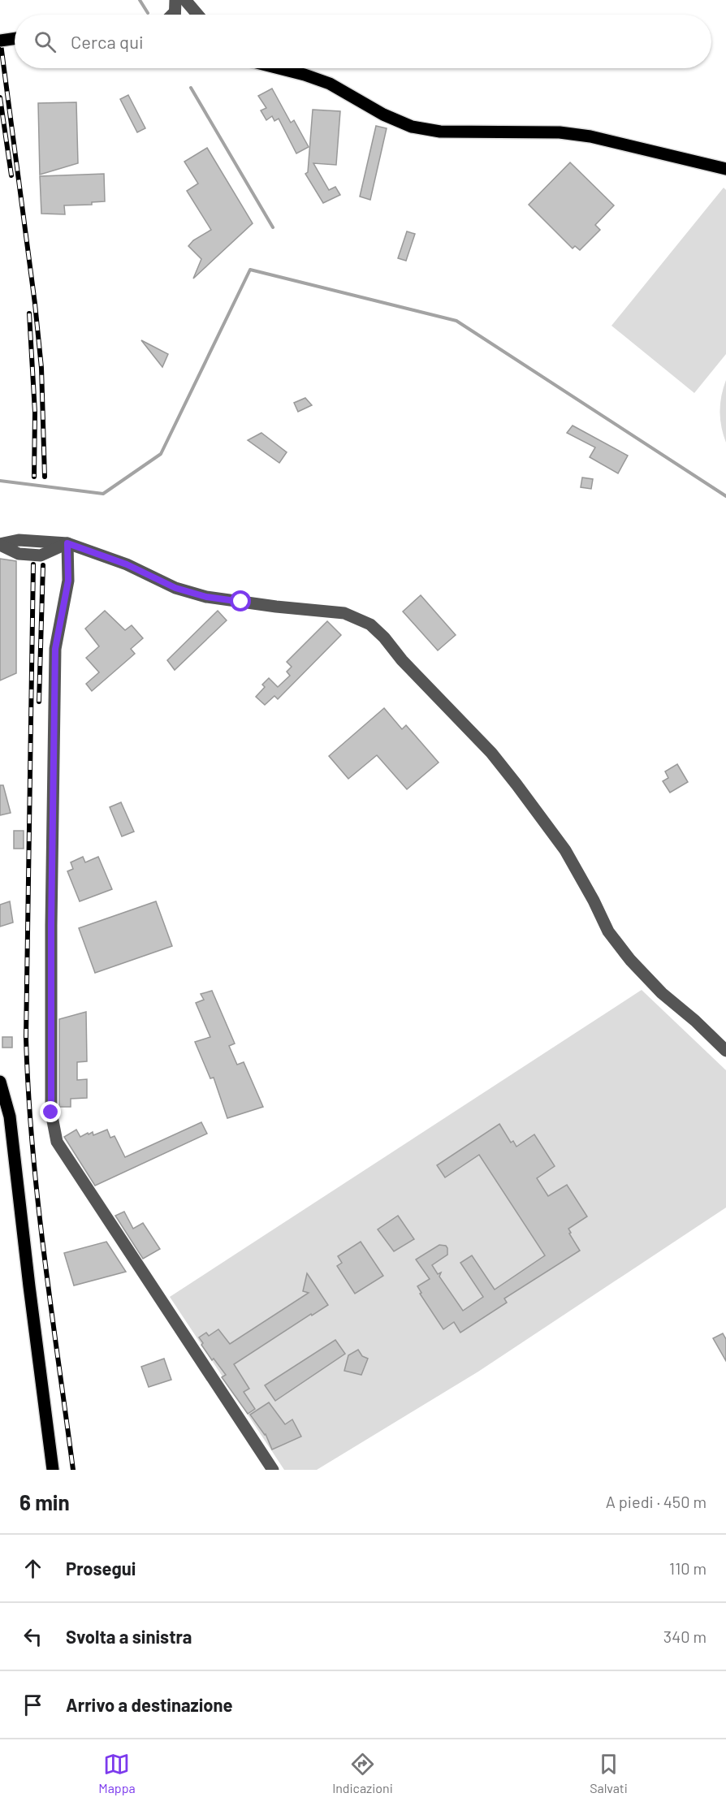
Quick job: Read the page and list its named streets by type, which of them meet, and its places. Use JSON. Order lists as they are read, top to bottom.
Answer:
{
  "page": {
    "search": "Cerca qui",
    "heading": ["6 min", "A piedi · 450 m"],
    "list": [
      ["Prosegui", "110 m"],
      ["Svolta a sinistra", "340 m"],
      "Arrivo a destinazione"
    ],
    "nav": ["Mappa", "Indicazioni", "Salvati"]
  }
}
